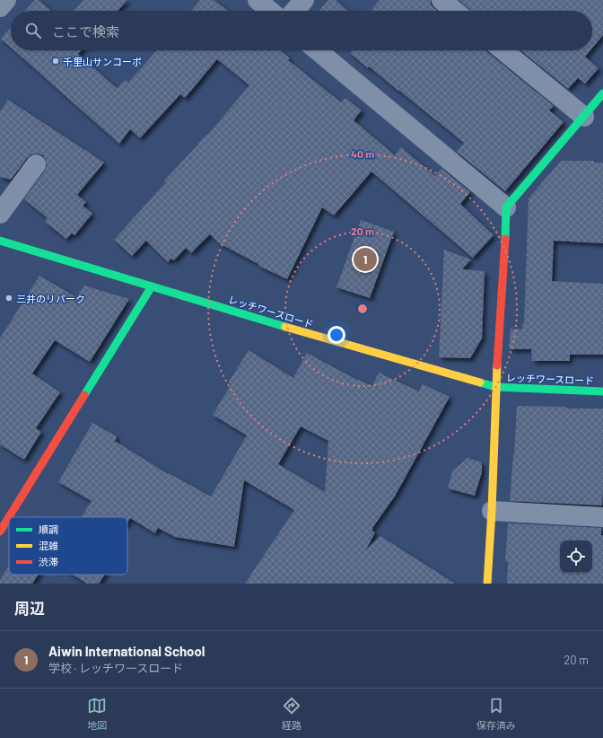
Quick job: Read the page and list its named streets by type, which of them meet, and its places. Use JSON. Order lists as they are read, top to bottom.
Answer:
{
  "streets": {
    "street": ["レッチワースロード"]
  },
  "places": ["千里山サンコーポ", "三井のリパーク"],
  "legend": ["順調", "混雑", "渋滞"],
  "page": {
    "search": "ここで検索",
    "pins": "1",
    "heading": "周辺",
    "list": [
      {
        "mark": "1",
        "name": "Aiwin International School",
        "note": "学校 · レッチワースロード",
        "value": "20 m"
      }
    ],
    "nav": ["地図", "経路", "保存済み"]
  },
  "rings": ["40 m", "20 m"]
}
